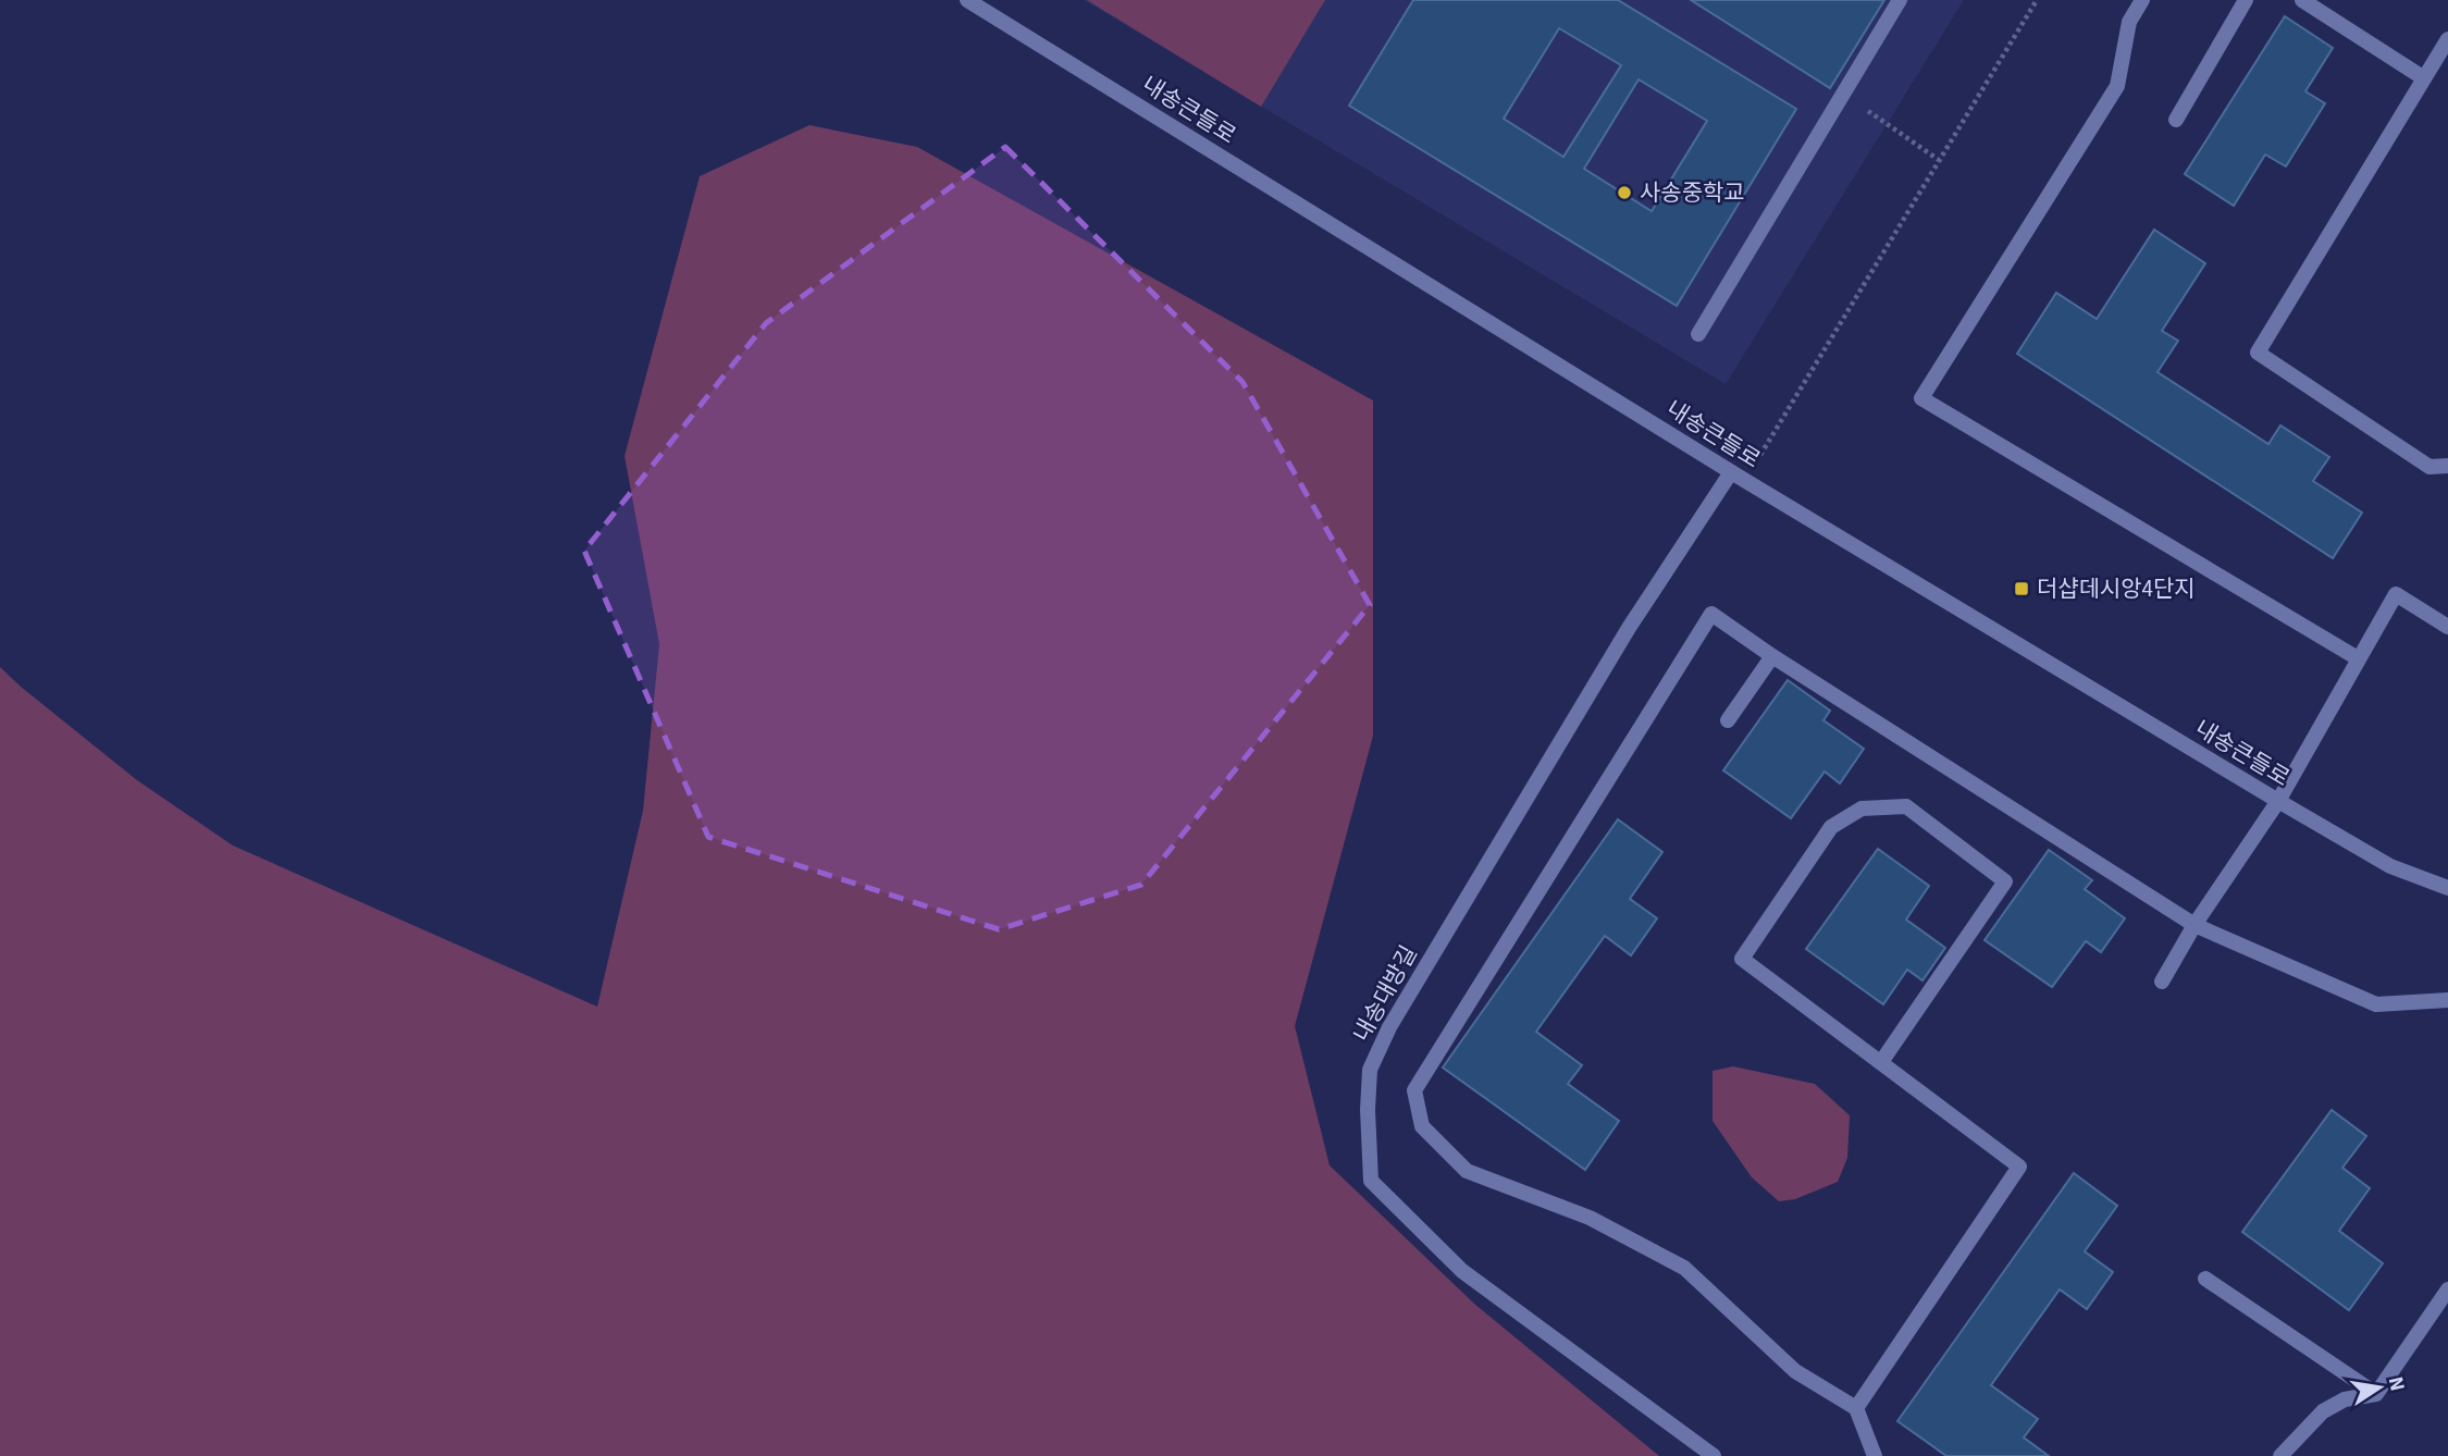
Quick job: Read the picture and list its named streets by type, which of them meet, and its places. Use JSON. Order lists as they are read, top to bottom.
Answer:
{
  "streets": {
    "street": ["내송큰들로", "내송대방길"]
  },
  "crossings": [
    ["내송큰들로", "내송대방길"]
  ],
  "places": {
    "other": ["사송중학교"],
    "transit": ["더샵데시앙4단지"]
  },
  "north": "right"
}
